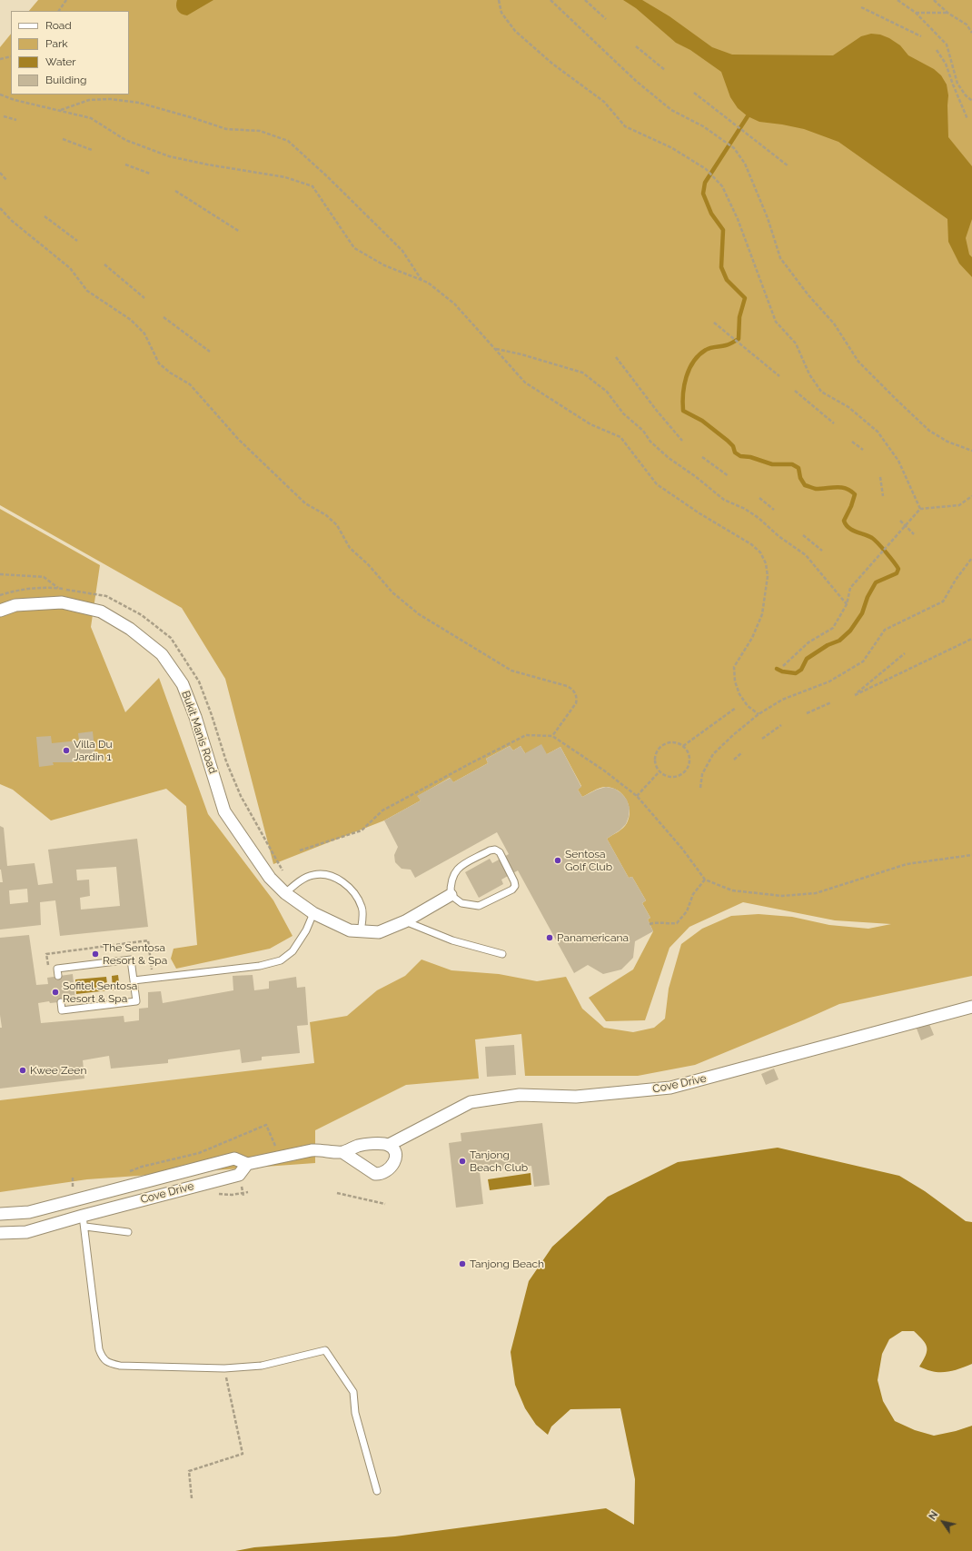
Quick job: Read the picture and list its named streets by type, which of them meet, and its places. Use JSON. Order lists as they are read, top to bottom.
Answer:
{
  "streets": {
    "street": ["Bukit Manis Road", "Cove Drive"]
  },
  "places": [
    "Villa Du Jardin 1",
    "Sentosa Golf Club",
    "Panamericana",
    "The Sentosa Resort & Spa",
    "Sofitel Sentosa Resort & Spa",
    "Kwee Zeen",
    "Tanjong Beach Club",
    "Tanjong Beach"
  ],
  "legend": [
    "Road",
    "Park",
    "Water",
    "Building"
  ],
  "north": "top left"
}
